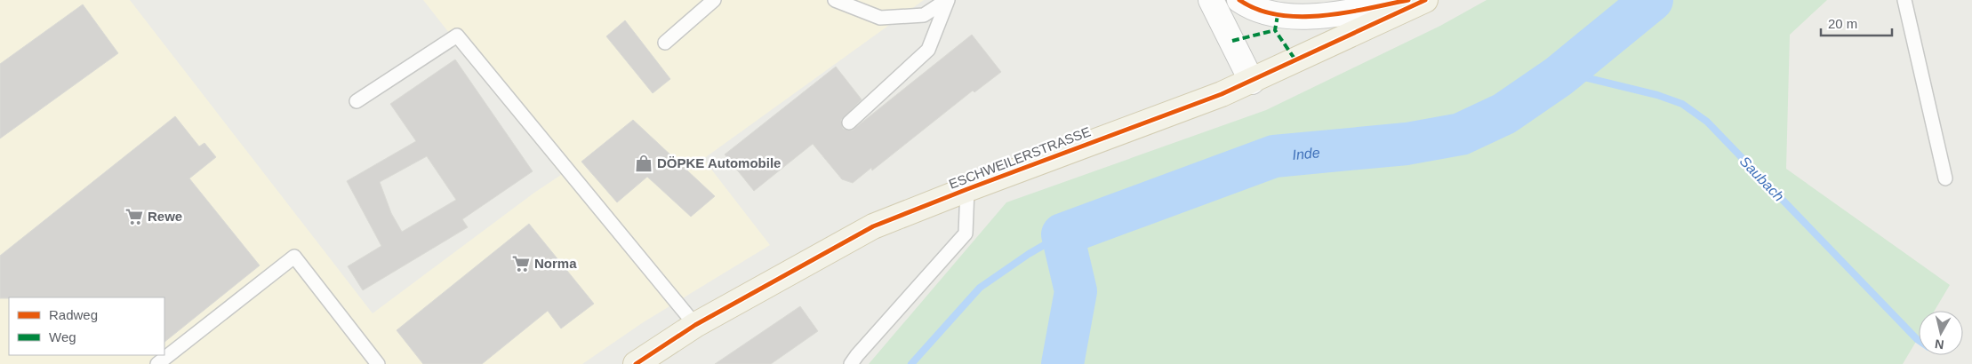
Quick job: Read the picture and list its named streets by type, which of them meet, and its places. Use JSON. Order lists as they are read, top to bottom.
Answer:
{
  "streets": {
    "main road": ["ESCHWEILERSTRASSE"]
  },
  "water": ["Inde", "Saubach"],
  "places": {
    "shop": ["DÖPKE Automobile"],
    "supermarket": ["Rewe", "Norma"]
  },
  "legend": ["Radweg", "Weg"],
  "scale_bar": "20 m",
  "north": "bottom"
}
